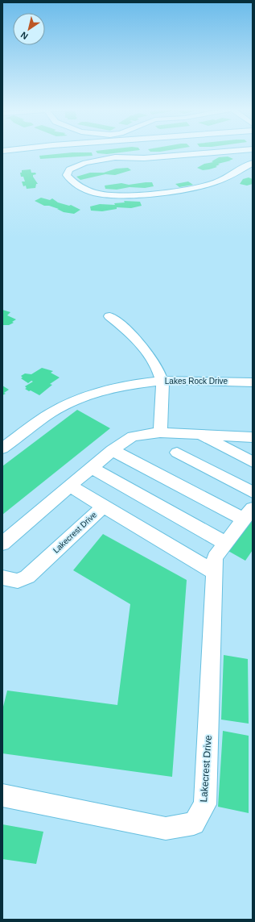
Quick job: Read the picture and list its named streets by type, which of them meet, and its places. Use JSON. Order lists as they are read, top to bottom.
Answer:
{
  "streets": {
    "street": ["Lakes Rock Drive", "Lakecrest Drive"]
  },
  "north": "bottom left"
}
